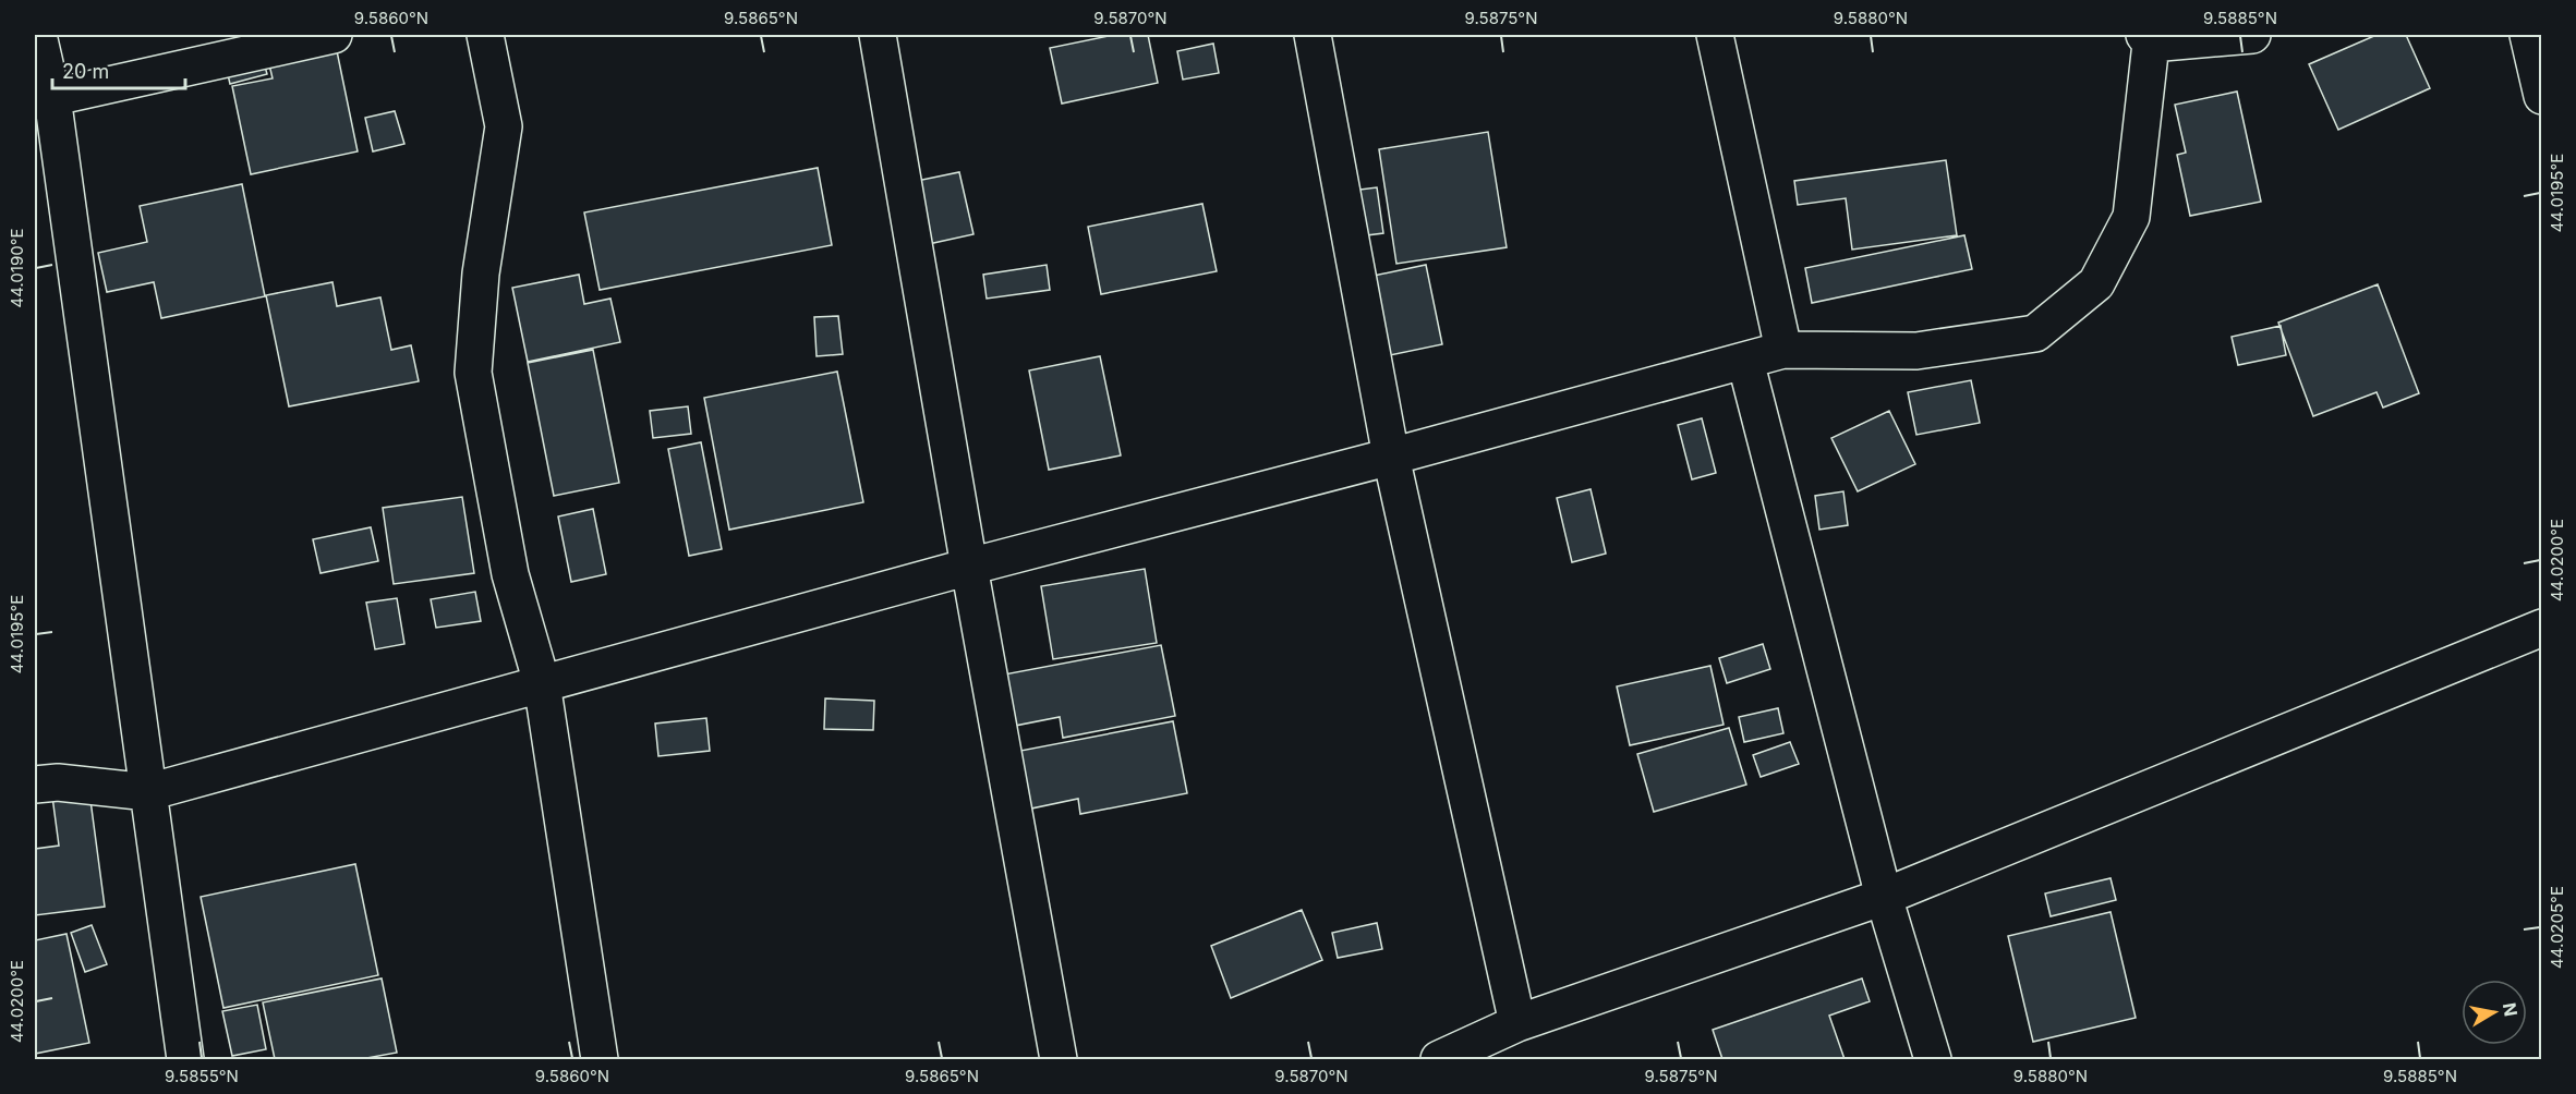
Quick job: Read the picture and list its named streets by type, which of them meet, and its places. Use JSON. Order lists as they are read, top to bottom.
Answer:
{
  "scale_bar": "20 m",
  "north": "right",
  "coordinates": [
    "9.5860°N",
    "9.5865°N",
    "9.5870°N",
    "9.5875°N",
    "9.5880°N",
    "9.5885°N",
    "44.0195°E",
    "44.0190°E",
    "44.0200°E",
    "44.0205°E",
    "9.5855°N"
  ]
}
